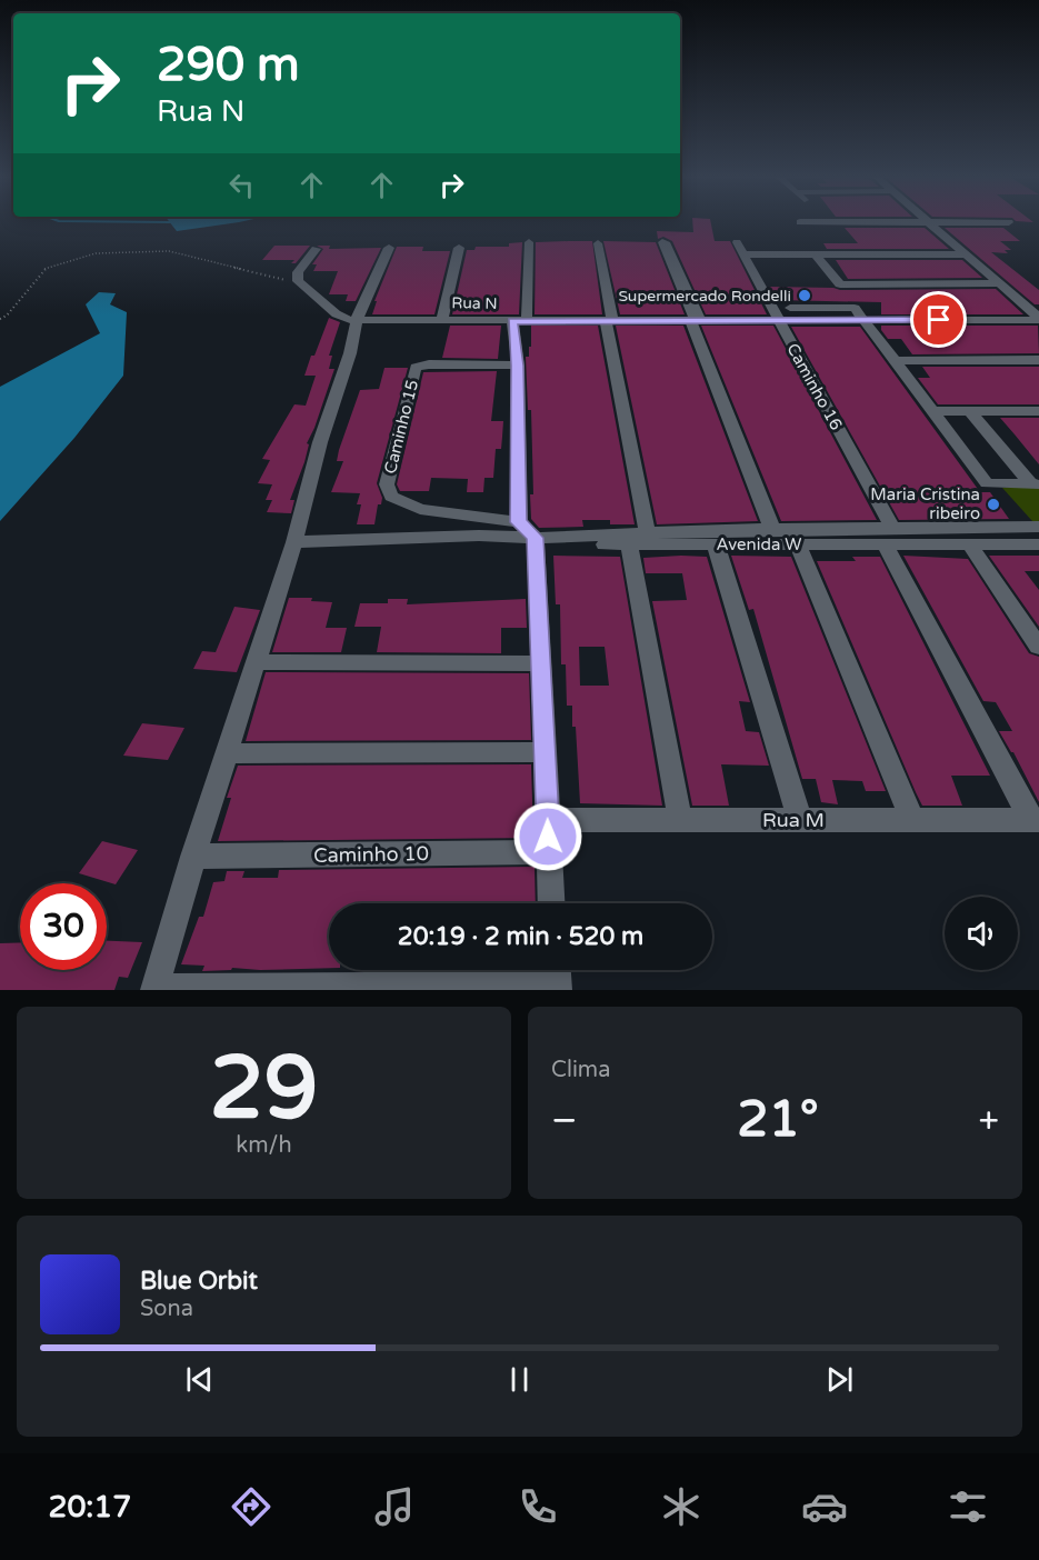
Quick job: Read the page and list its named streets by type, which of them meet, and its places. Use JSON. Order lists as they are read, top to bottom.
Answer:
{
  "streets": {
    "street": [
      "Rua N",
      "Caminho 16",
      "Caminho 15",
      "Avenida W",
      "Rua M",
      "Caminho 10"
    ]
  },
  "crossings": [
    ["Rua N", "Caminho 16"],
    ["Caminho 16", "Avenida W"],
    ["Caminho 16", "Rua M"]
  ],
  "places": ["Supermercado Rondelli", "Maria Cristina ribeiro"],
  "page": {
    "turn": ["290 m", "Rua N"],
    "limit": "30",
    "trip": "20:19 · 2 min · 520 m",
    "tile": [
      ["29", "km/h"],
      "Clima"
    ],
    "heat": ["−", "21°", "+"],
    "song": ["Blue Orbit", "Sona"],
    "tabs": "20:17"
  }
}
